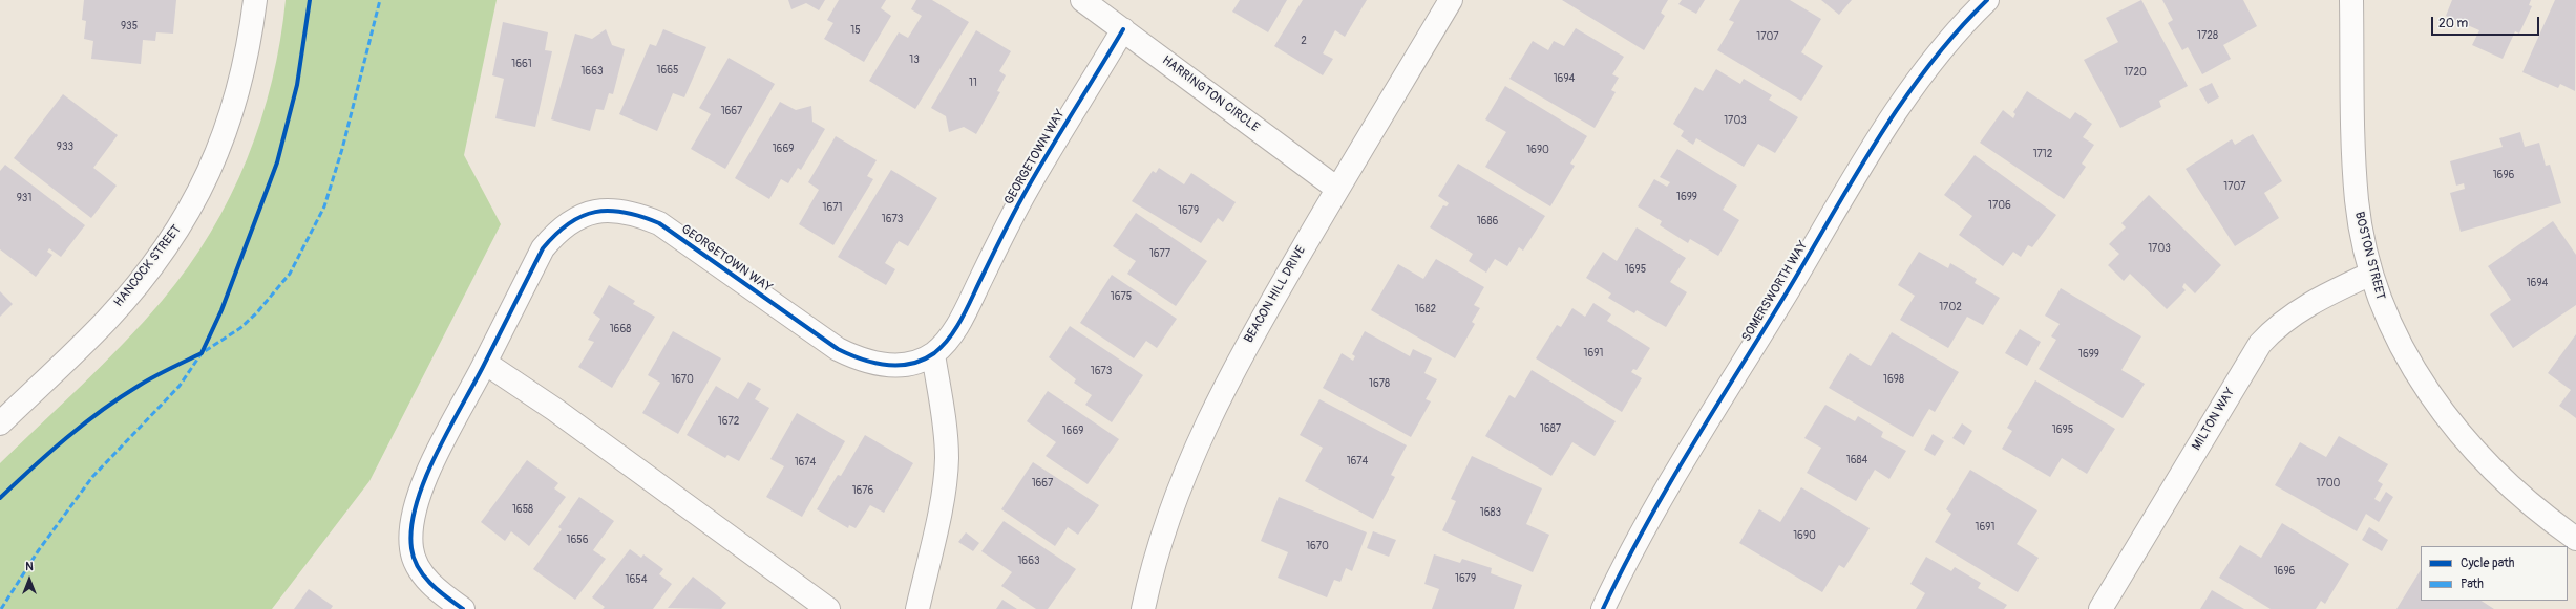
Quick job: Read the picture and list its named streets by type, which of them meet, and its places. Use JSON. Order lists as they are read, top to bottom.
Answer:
{
  "streets": {
    "street": [
      "HARRINGTON CIRCLE",
      "GEORGETOWN WAY",
      "BOSTON STREET",
      "HANCOCK STREET",
      "SOMERSWORTH WAY",
      "BEACON HILL DRIVE",
      "MILTON WAY"
    ]
  },
  "crossings": [
    ["HARRINGTON CIRCLE", "GEORGETOWN WAY"],
    ["HARRINGTON CIRCLE", "BEACON HILL DRIVE"],
    ["BOSTON STREET", "MILTON WAY"]
  ],
  "house_numbers": [
    "935",
    "15",
    "1728",
    "1707",
    "2",
    "13",
    "1661",
    "1665",
    "1663",
    "1720",
    "1694",
    "11",
    "1667",
    "1703",
    "933",
    "1669",
    "1690",
    "1712",
    "1696",
    "1707",
    "1699",
    "931",
    "1706",
    "1671",
    "1679",
    "1673",
    "1686",
    "1703",
    "1677",
    "1695",
    "1694",
    "1675",
    "1702",
    "1682",
    "1668",
    "1691",
    "1699",
    "1673",
    "1670",
    "1698",
    "1678",
    "1672",
    "1687",
    "1695",
    "1669",
    "1684",
    "1674",
    "1674",
    "1667",
    "1700",
    "1676",
    "1658",
    "1683",
    "1691",
    "1690",
    "1656",
    "1670",
    "1663",
    "1696",
    "1679",
    "1654"
  ],
  "legend": ["Cycle path", "Path"],
  "scale_bar": "20 m",
  "north": "top"
}
